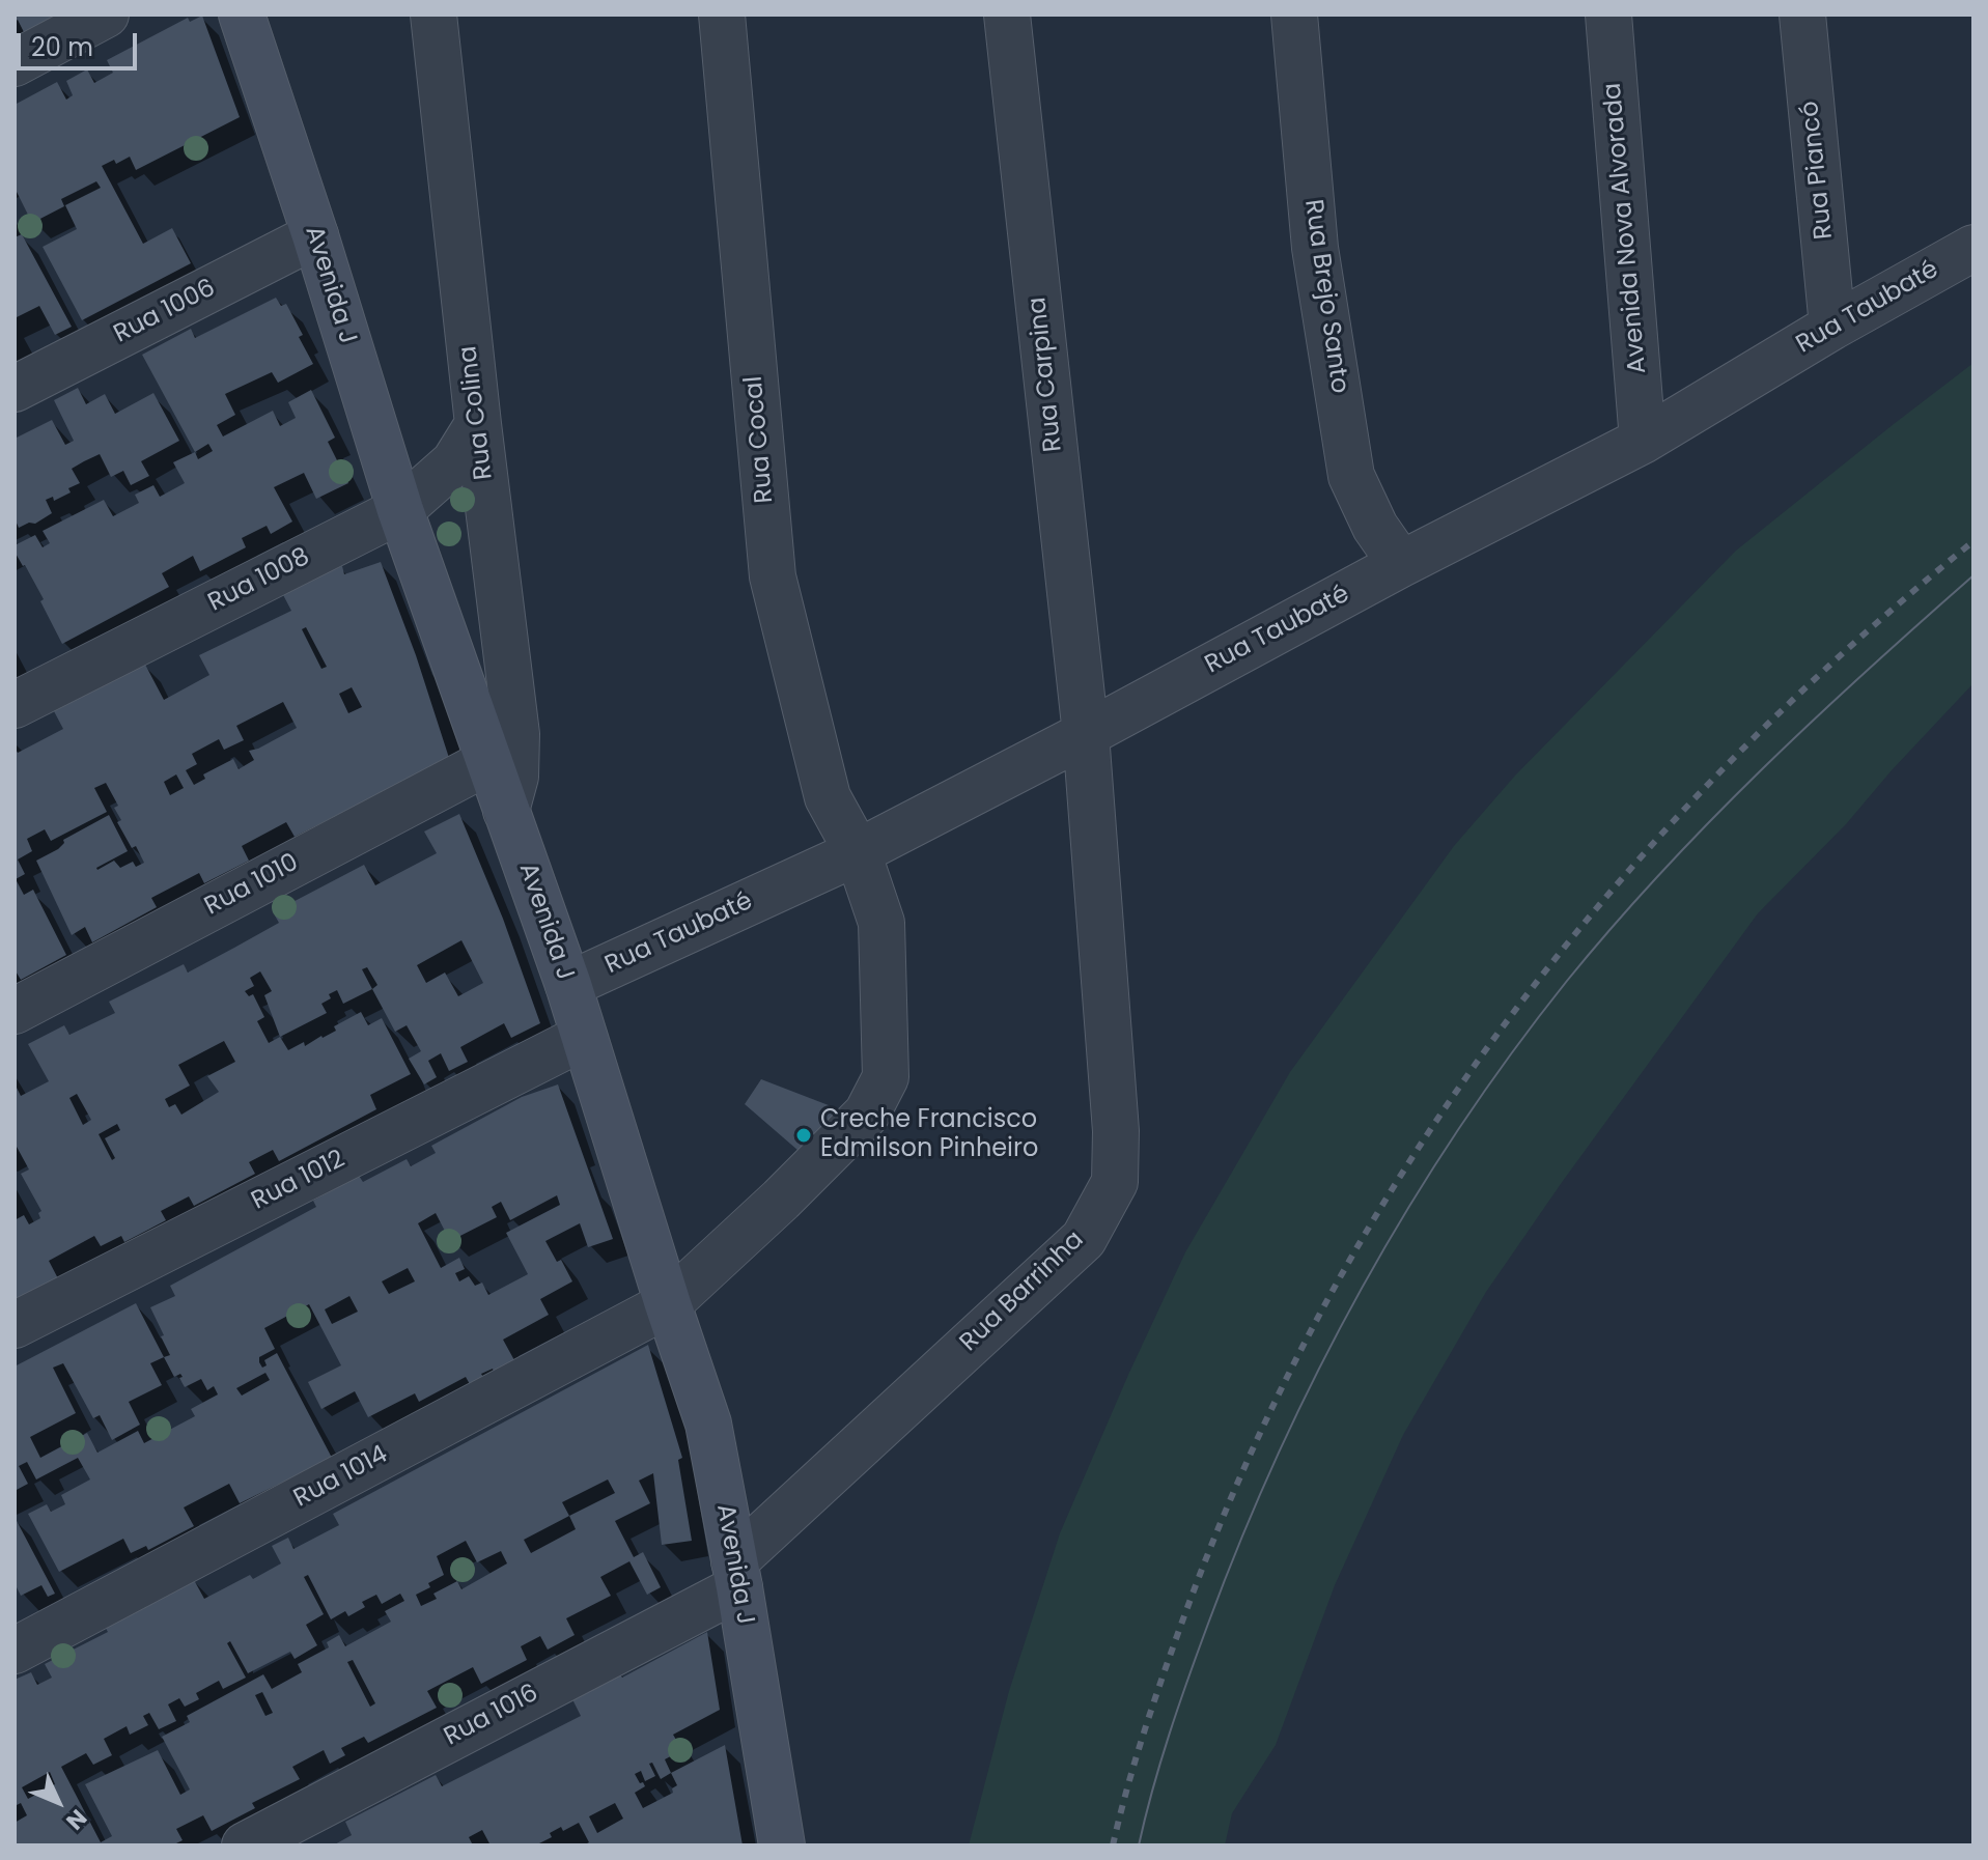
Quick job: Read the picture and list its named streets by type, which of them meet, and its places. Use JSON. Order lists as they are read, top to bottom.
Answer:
{
  "streets": {
    "street": [
      "Rua Piancó",
      "Avenida Nova Alvorada",
      "Avenida J",
      "Rua Brejo Santo",
      "Rua Taubaté",
      "Rua 1006",
      "Rua Carpina",
      "Rua Colina",
      "Rua Cocal",
      "Rua 1008",
      "Rua 1010",
      "Rua 1012",
      "Rua Barrinha",
      "Rua 1014",
      "Rua 1016"
    ]
  },
  "crossings": [
    ["Rua Piancó", "Rua Taubaté"],
    ["Avenida Nova Alvorada", "Rua Taubaté"],
    ["Avenida J", "Rua Taubaté"],
    ["Avenida J", "Rua 1006"],
    ["Avenida J", "Rua Colina"],
    ["Avenida J", "Rua Cocal"],
    ["Avenida J", "Rua 1008"],
    ["Avenida J", "Rua 1010"],
    ["Avenida J", "Rua 1012"],
    ["Avenida J", "Rua Barrinha"],
    ["Avenida J", "Rua 1014"],
    ["Avenida J", "Rua 1016"],
    ["Rua Brejo Santo", "Rua Taubaté"],
    ["Rua Taubaté", "Rua Carpina"],
    ["Rua Taubaté", "Rua Cocal"],
    ["Rua Taubaté", "Rua Barrinha"],
    ["Rua Carpina", "Rua Barrinha"],
    ["Rua Colina", "Rua 1008"],
    ["Rua Cocal", "Rua 1014"],
    ["Rua Barrinha", "Rua 1016"]
  ],
  "places": ["Creche Francisco Edmilson Pinheiro"],
  "scale_bar": "20 m",
  "north": "bottom right"
}
